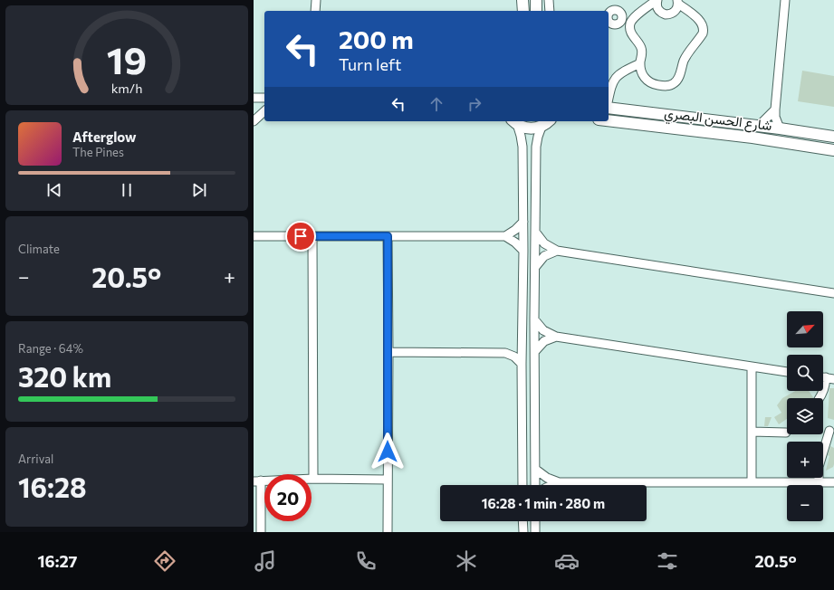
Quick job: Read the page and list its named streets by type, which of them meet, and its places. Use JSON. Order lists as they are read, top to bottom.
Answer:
{
  "streets": {
    "main road": ["شارع الحسن البصري"]
  },
  "north": "top right",
  "page": {
    "turn": ["200 m", "Turn left"],
    "song": ["Afterglow", "The Pines"],
    "tile": [
      "Climate",
      ["Range · 64%", "320 km"],
      ["Arrival", "16:28"]
    ],
    "heat": ["−", "20.5°", "+"],
    "map_buttons": ["+", "−"],
    "limit": "20",
    "trip": "16:28 · 1 min · 280 m",
    "tabs": ["16:27", "20.5°"],
    "gauge": ["19", "km/h"]
  }
}
